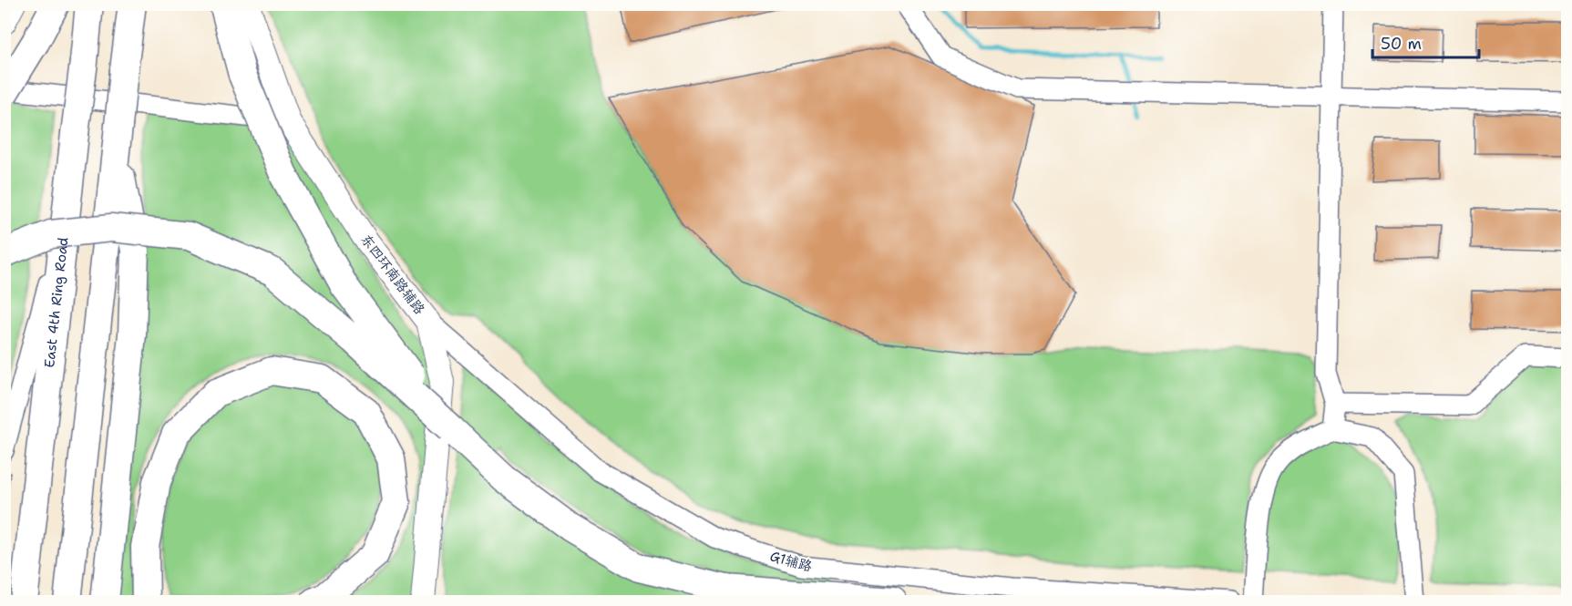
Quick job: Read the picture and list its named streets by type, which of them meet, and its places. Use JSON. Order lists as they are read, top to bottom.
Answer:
{
  "streets": {
    "highway": ["East 4th Ring Road"],
    "main road": ["东四环南路辅路"],
    "street": ["G1辅路"]
  },
  "crossings": [
    ["东四环南路辅路", "G1辅路"]
  ],
  "scale_bar": "50 m"
}
